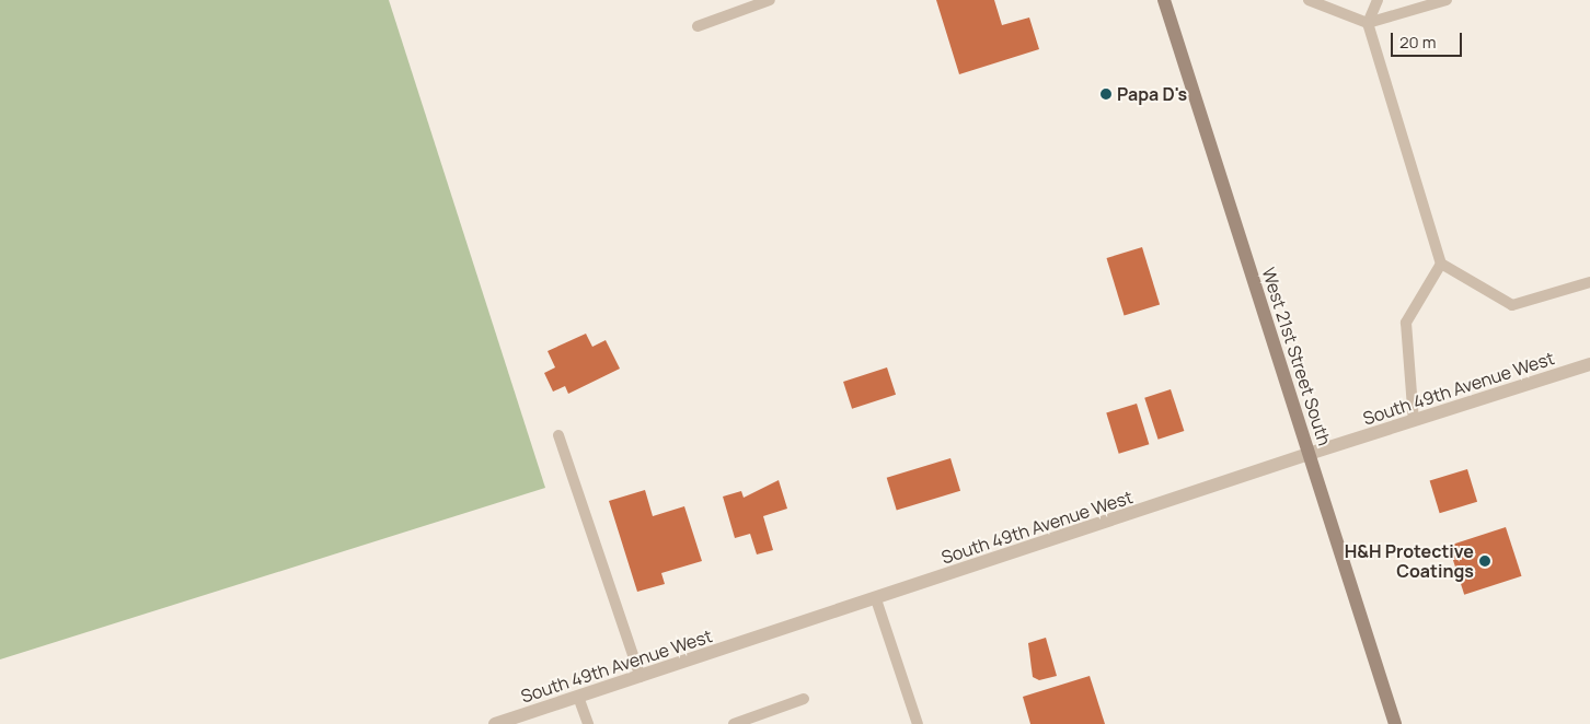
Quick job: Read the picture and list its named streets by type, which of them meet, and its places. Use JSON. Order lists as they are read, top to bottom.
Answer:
{
  "streets": {
    "main road": ["West 21st Street South"],
    "street": ["South 49th Avenue West"]
  },
  "crossings": [
    ["West 21st Street South", "South 49th Avenue West"]
  ],
  "places": ["Papa D's", "H&H Protective Coatings"],
  "scale_bar": "20 m"
}
